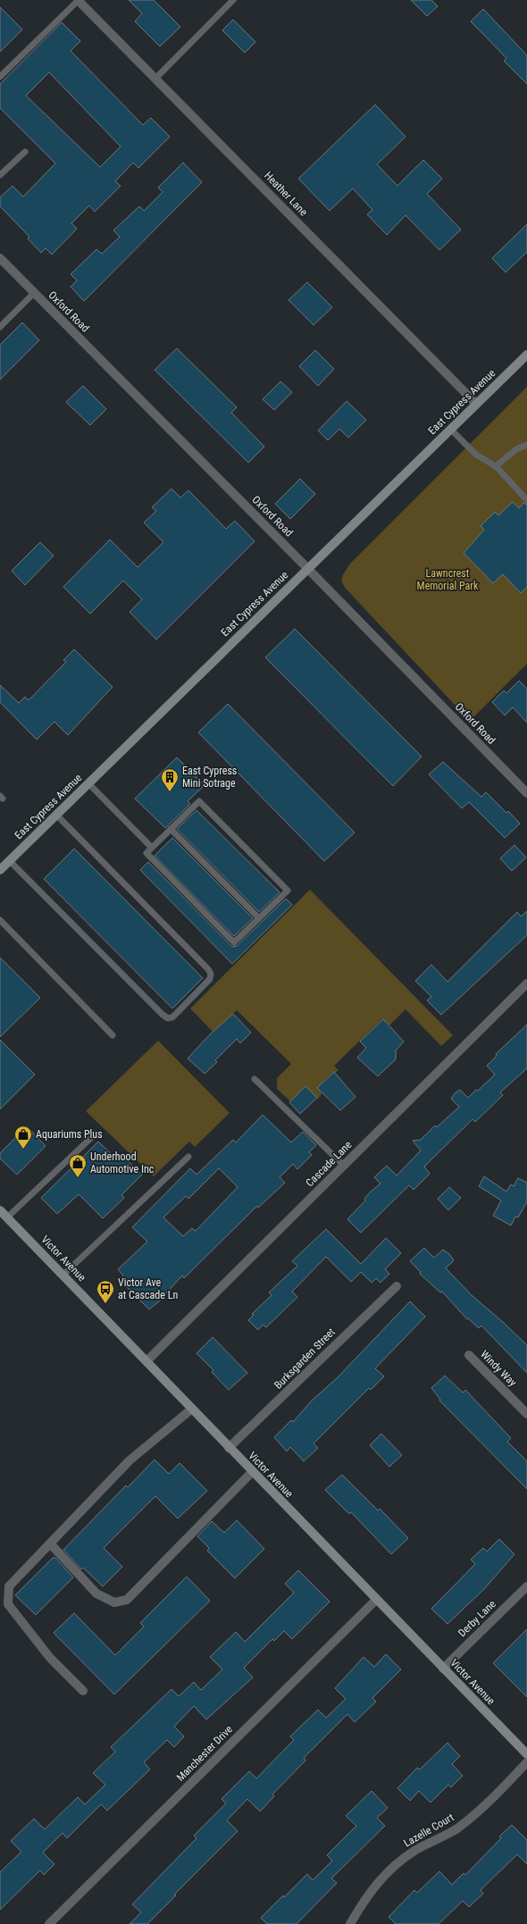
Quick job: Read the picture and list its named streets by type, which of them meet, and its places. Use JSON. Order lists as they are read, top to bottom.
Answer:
{
  "streets": {
    "main road": ["East Cypress Avenue", "Victor Avenue"],
    "street": [
      "Heather Lane",
      "Oxford Road",
      "Cascade Lane",
      "Burksgarden Street",
      "Windy Way",
      "Derby Lane",
      "Manchester Drive",
      "Lazelle Court"
    ]
  },
  "crossings": [
    ["Heather Lane", "East Cypress Avenue"],
    ["Oxford Road", "East Cypress Avenue"],
    ["Cascade Lane", "Victor Avenue"],
    ["Victor Avenue", "Burksgarden Street"],
    ["Victor Avenue", "Derby Lane"],
    ["Victor Avenue", "Manchester Drive"]
  ],
  "parks": ["Lawncrest Memorial Park"],
  "places": {
    "building": ["East Cypress Mini Sotrage"],
    "shop": ["Aquariums Plus", "Underhood Automotive Inc"],
    "bus stop": ["Victor Ave at Cascade Ln"]
  }
}
